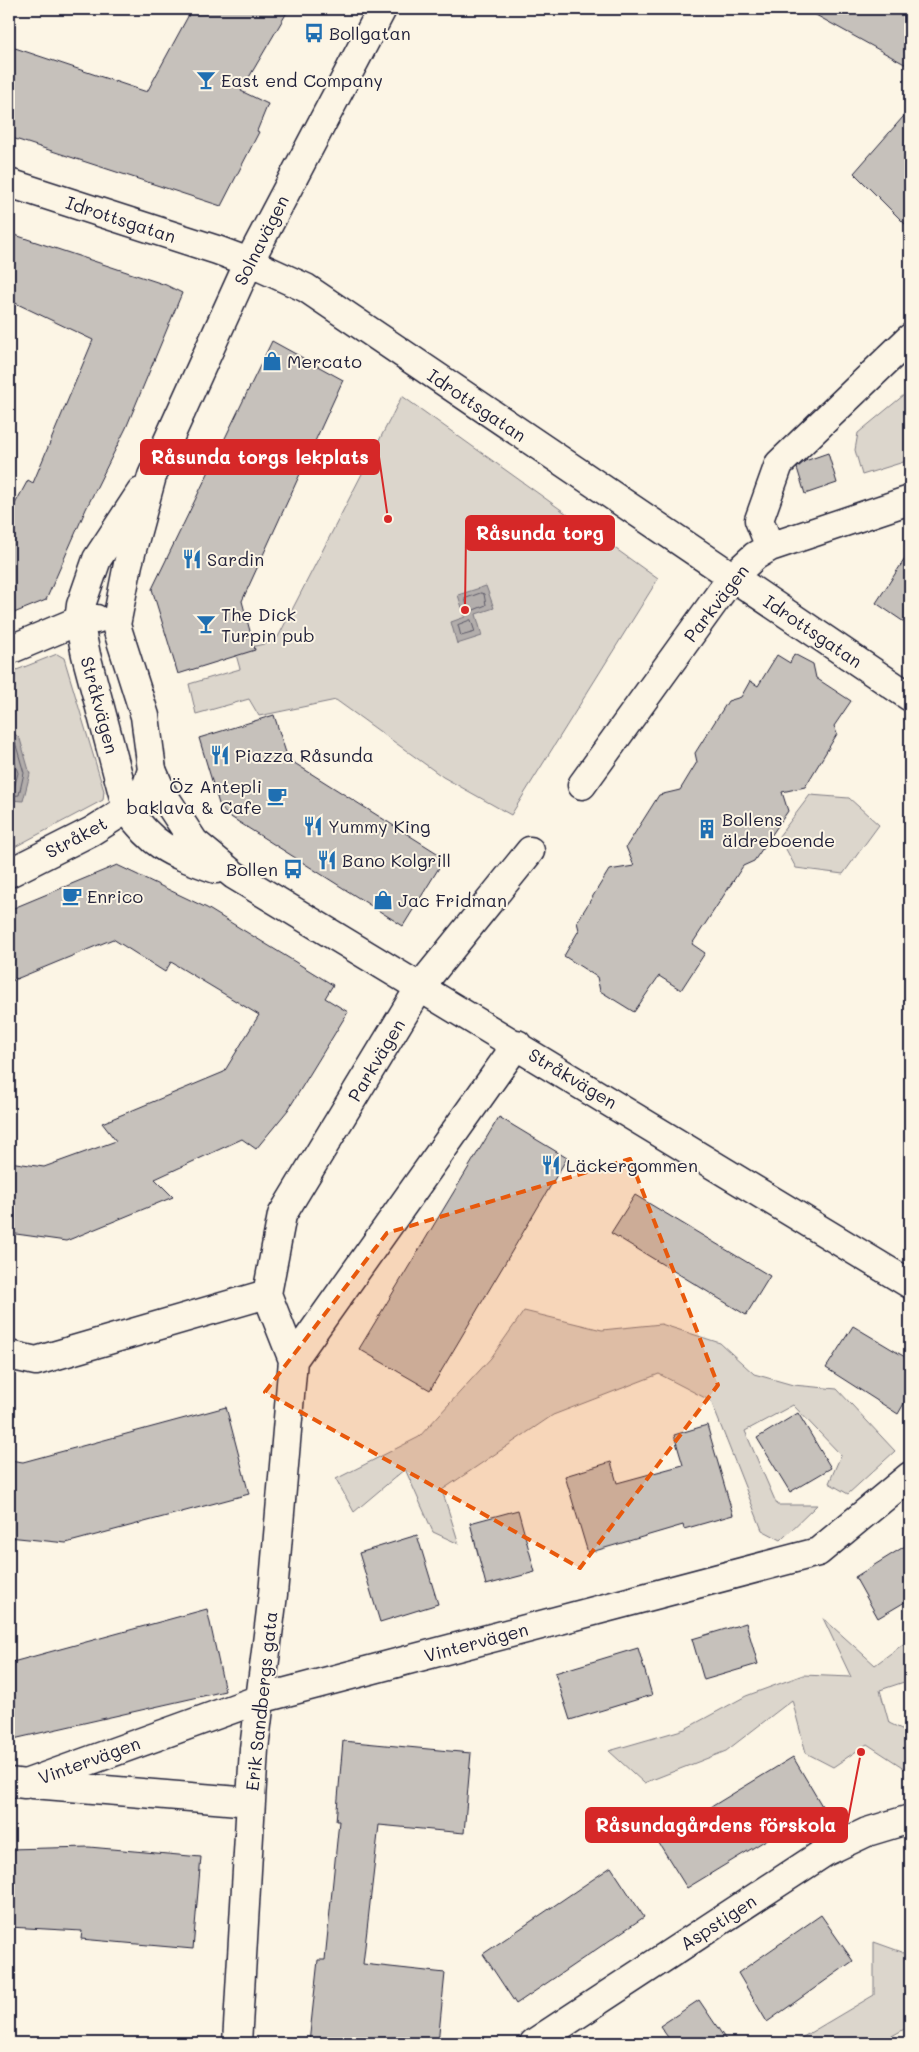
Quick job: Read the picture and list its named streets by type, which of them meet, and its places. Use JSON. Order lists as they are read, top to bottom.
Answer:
{
  "streets": {
    "street": [
      "Idrottsgatan",
      "Solnavägen",
      "Parkvägen",
      "Stråkvägen",
      "Stråket",
      "Vintervägen",
      "Erik Sandbergs gata",
      "Aspstigen"
    ]
  },
  "crossings": [
    ["Idrottsgatan", "Solnavägen"],
    ["Idrottsgatan", "Parkvägen"],
    ["Solnavägen", "Stråkvägen"],
    ["Parkvägen", "Stråkvägen"],
    ["Stråkvägen", "Stråket"],
    ["Vintervägen", "Erik Sandbergs gata"]
  ],
  "places": {
    "bus stop": ["Bollgatan", "Bollen"],
    "bar": ["East end Company", "The Dick Turpin pub"],
    "shop": ["Mercato", "Jac Fridman"],
    "other": ["Råsunda torgs lekplats", "Råsunda torg", "Råsundagårdens förskola"],
    "restaurant": [
      "Sardin",
      "Piazza Råsunda",
      "Yummy King",
      "Bano Kolgrill",
      "Läckergommen"
    ],
    "cafe": ["Öz Antepli baklava & Cafe", "Enrico"],
    "building": ["Bollens äldreboende"]
  }
}
